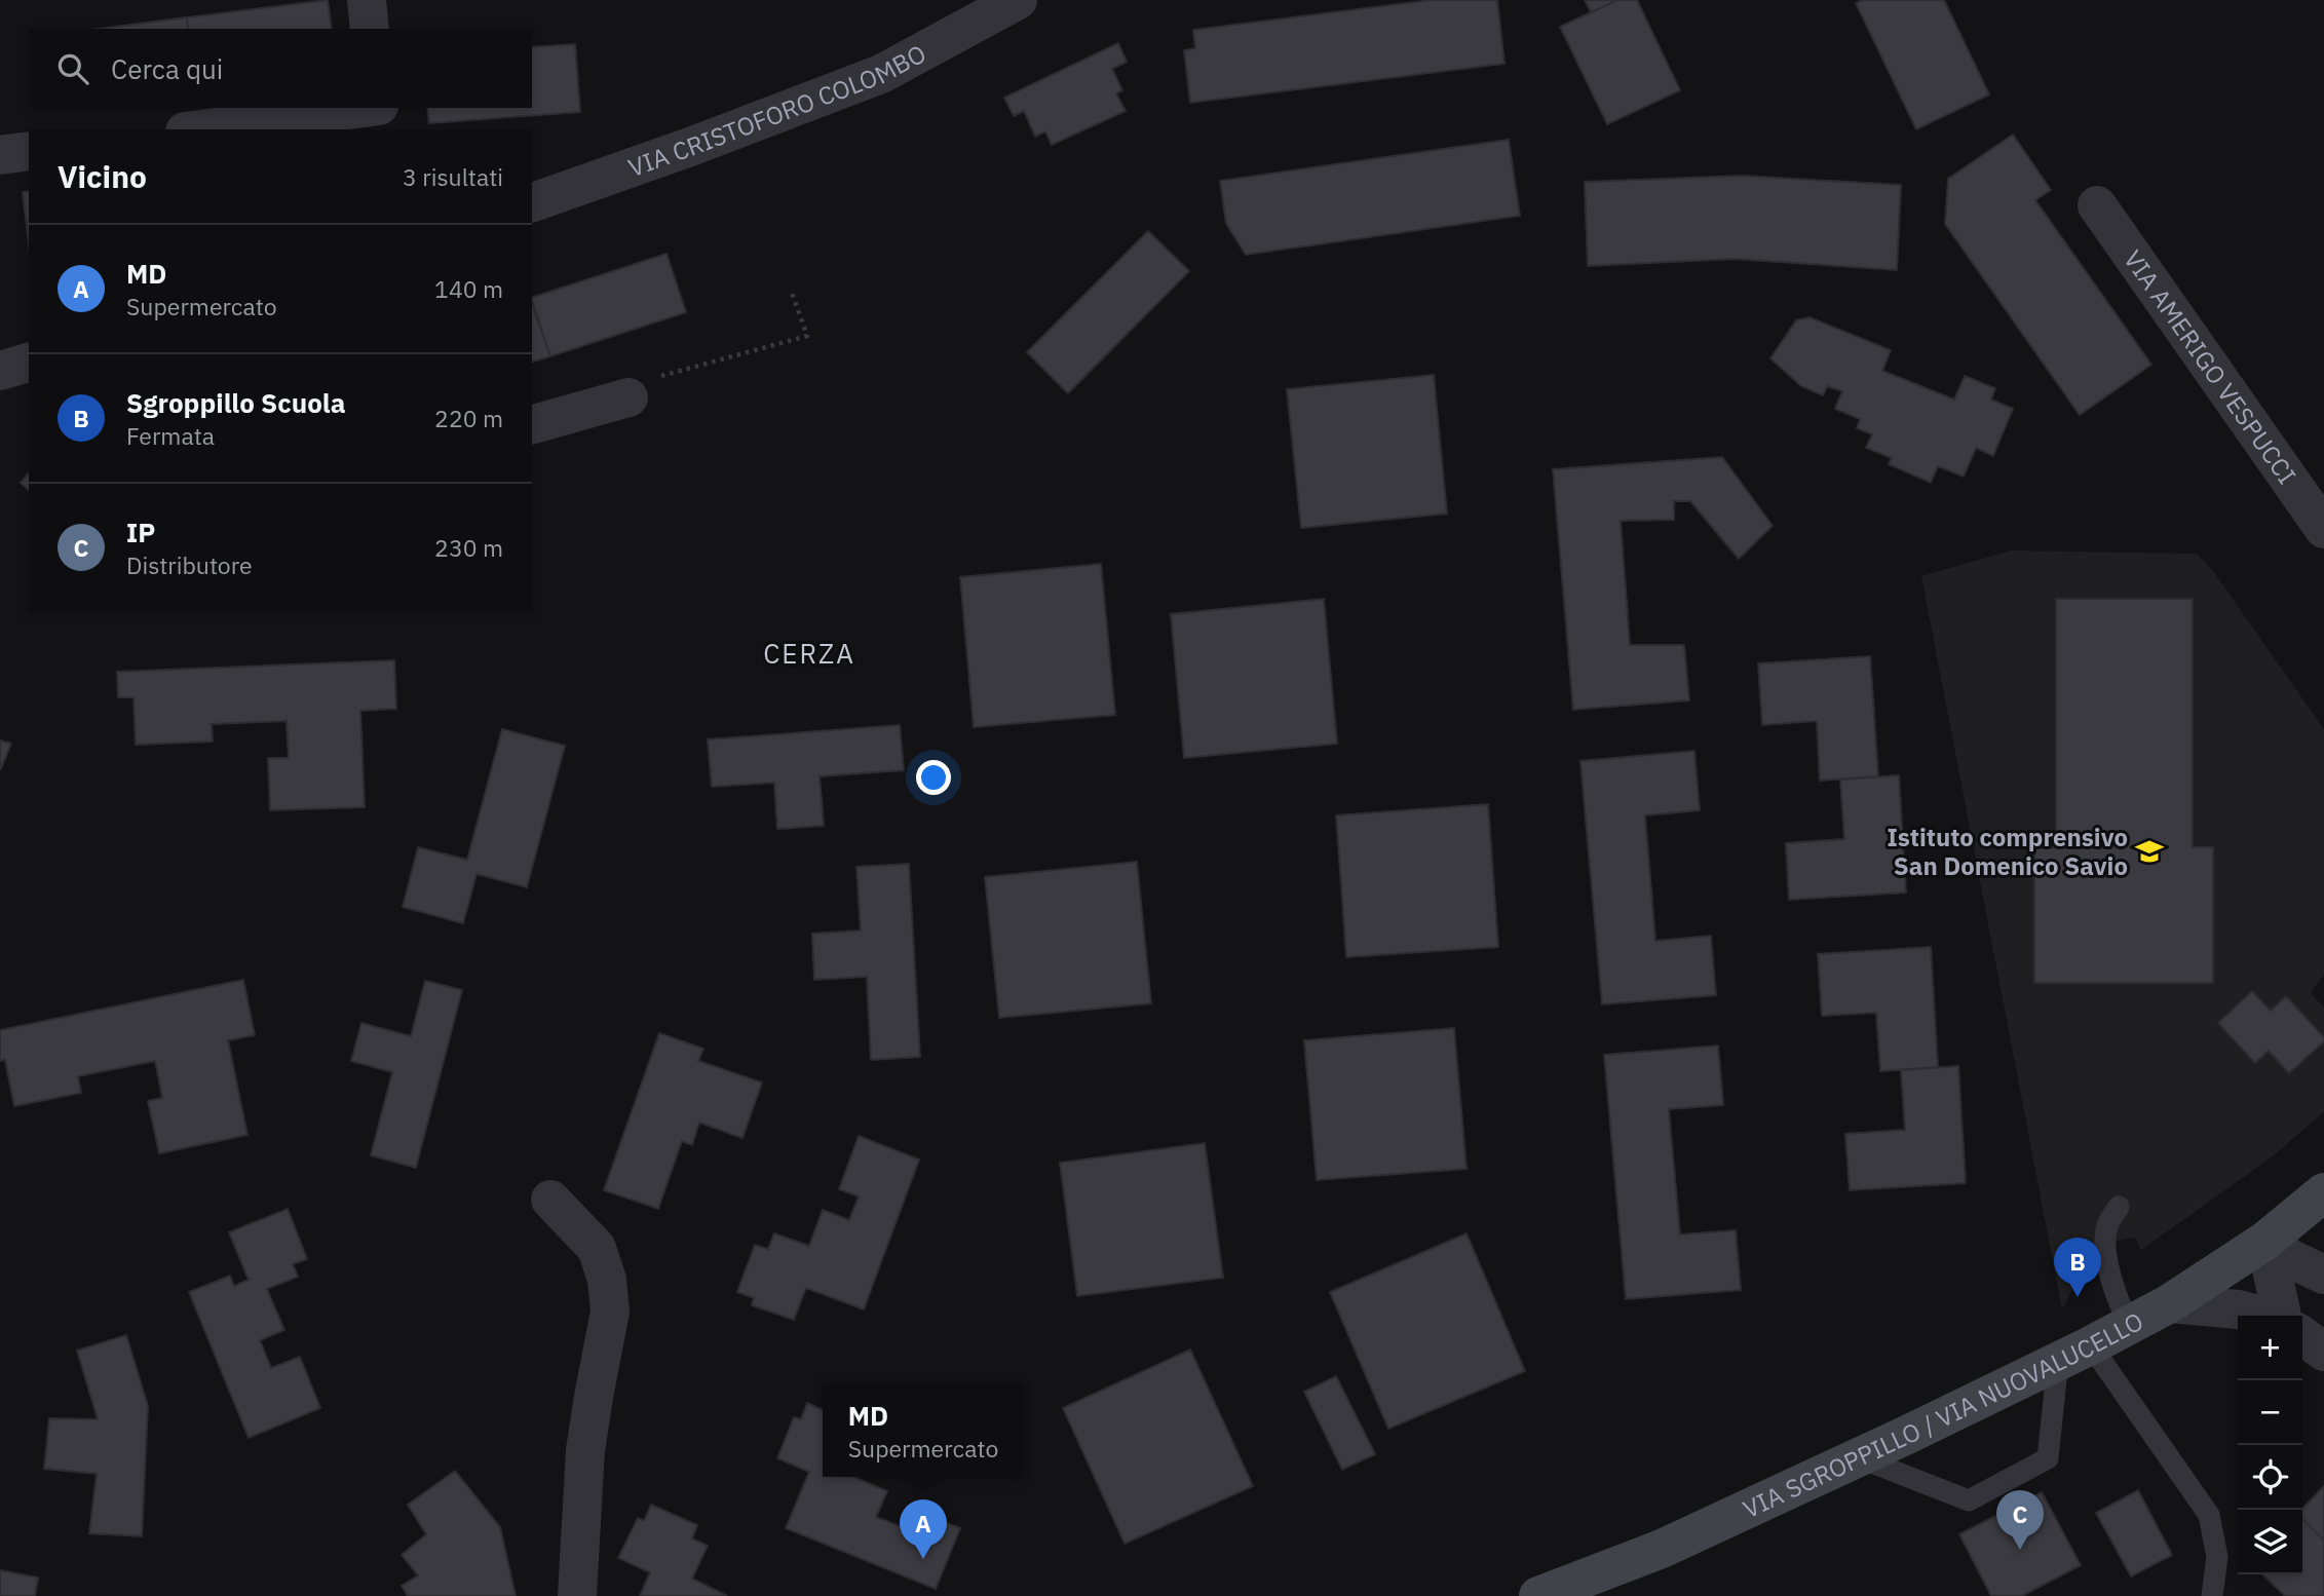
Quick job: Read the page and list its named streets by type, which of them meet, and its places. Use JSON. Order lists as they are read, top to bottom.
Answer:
{
  "streets": {
    "main road": ["VIA SGROPPILLO / VIA NUOVALUCELLO"],
    "street": ["VIA CRISTOFORO COLOMBO", "VIA AMERIGO VESPUCCI"]
  },
  "districts": ["CERZA"],
  "places": {
    "school or university": ["Istituto comprensivo San Domenico Savio"]
  },
  "page": {
    "search": "Cerca qui",
    "heading": ["Vicino", "3 risultati"],
    "list": [
      {
        "mark": "A",
        "name": "MD",
        "note": "Supermercato",
        "value": "140 m"
      },
      {
        "mark": "B",
        "name": "Sgroppillo Scuola",
        "note": "Fermata",
        "value": "220 m"
      },
      {
        "mark": "C",
        "name": "IP",
        "note": "Distributore",
        "value": "230 m"
      }
    ],
    "pins": ["B", "C", "A"],
    "map_buttons": ["+", "−"],
    "popup": ["MD", "Supermercato"]
  }
}
